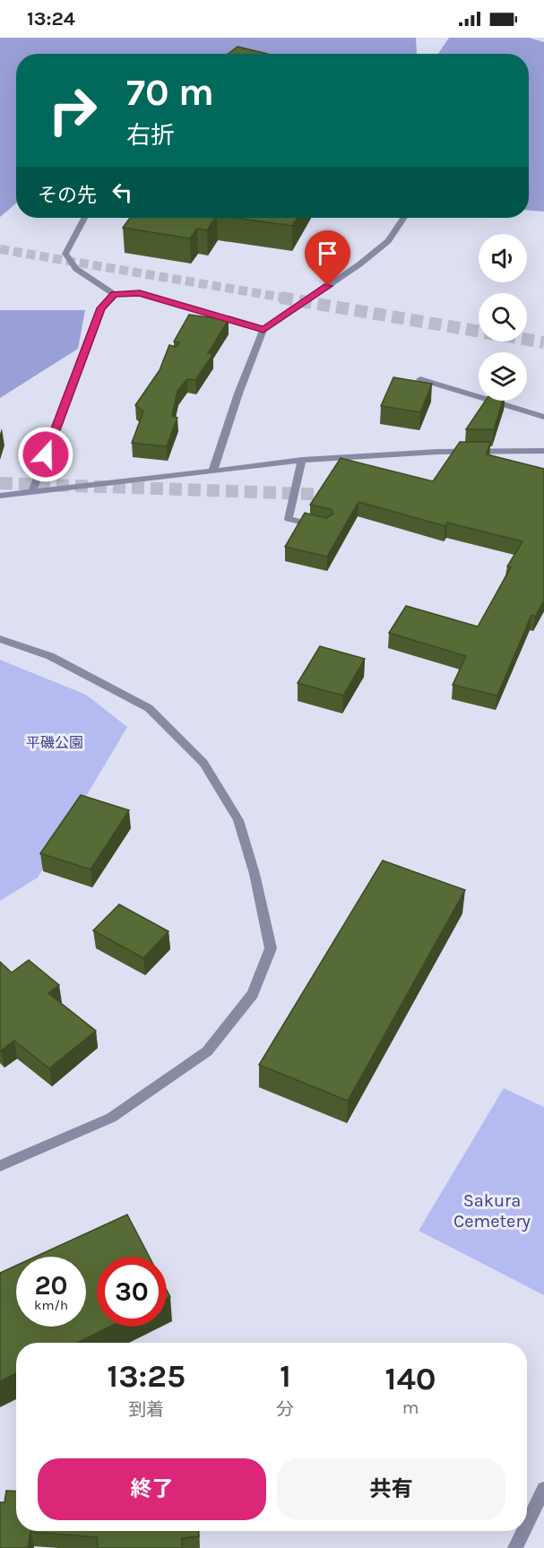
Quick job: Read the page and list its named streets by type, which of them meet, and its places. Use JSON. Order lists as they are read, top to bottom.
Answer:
{
  "parks": ["平磯公園", "Sakura Cemetery"],
  "page": {
    "status": "13:24",
    "turn": ["70 m", "右折"],
    "then": "その先",
    "speed": "20 km/h",
    "limit": "30",
    "eta": [
      "13:25",
      "到着",
      "1",
      "分",
      "140",
      "m"
    ],
    "buttons": ["終了", "共有"]
  }
}
